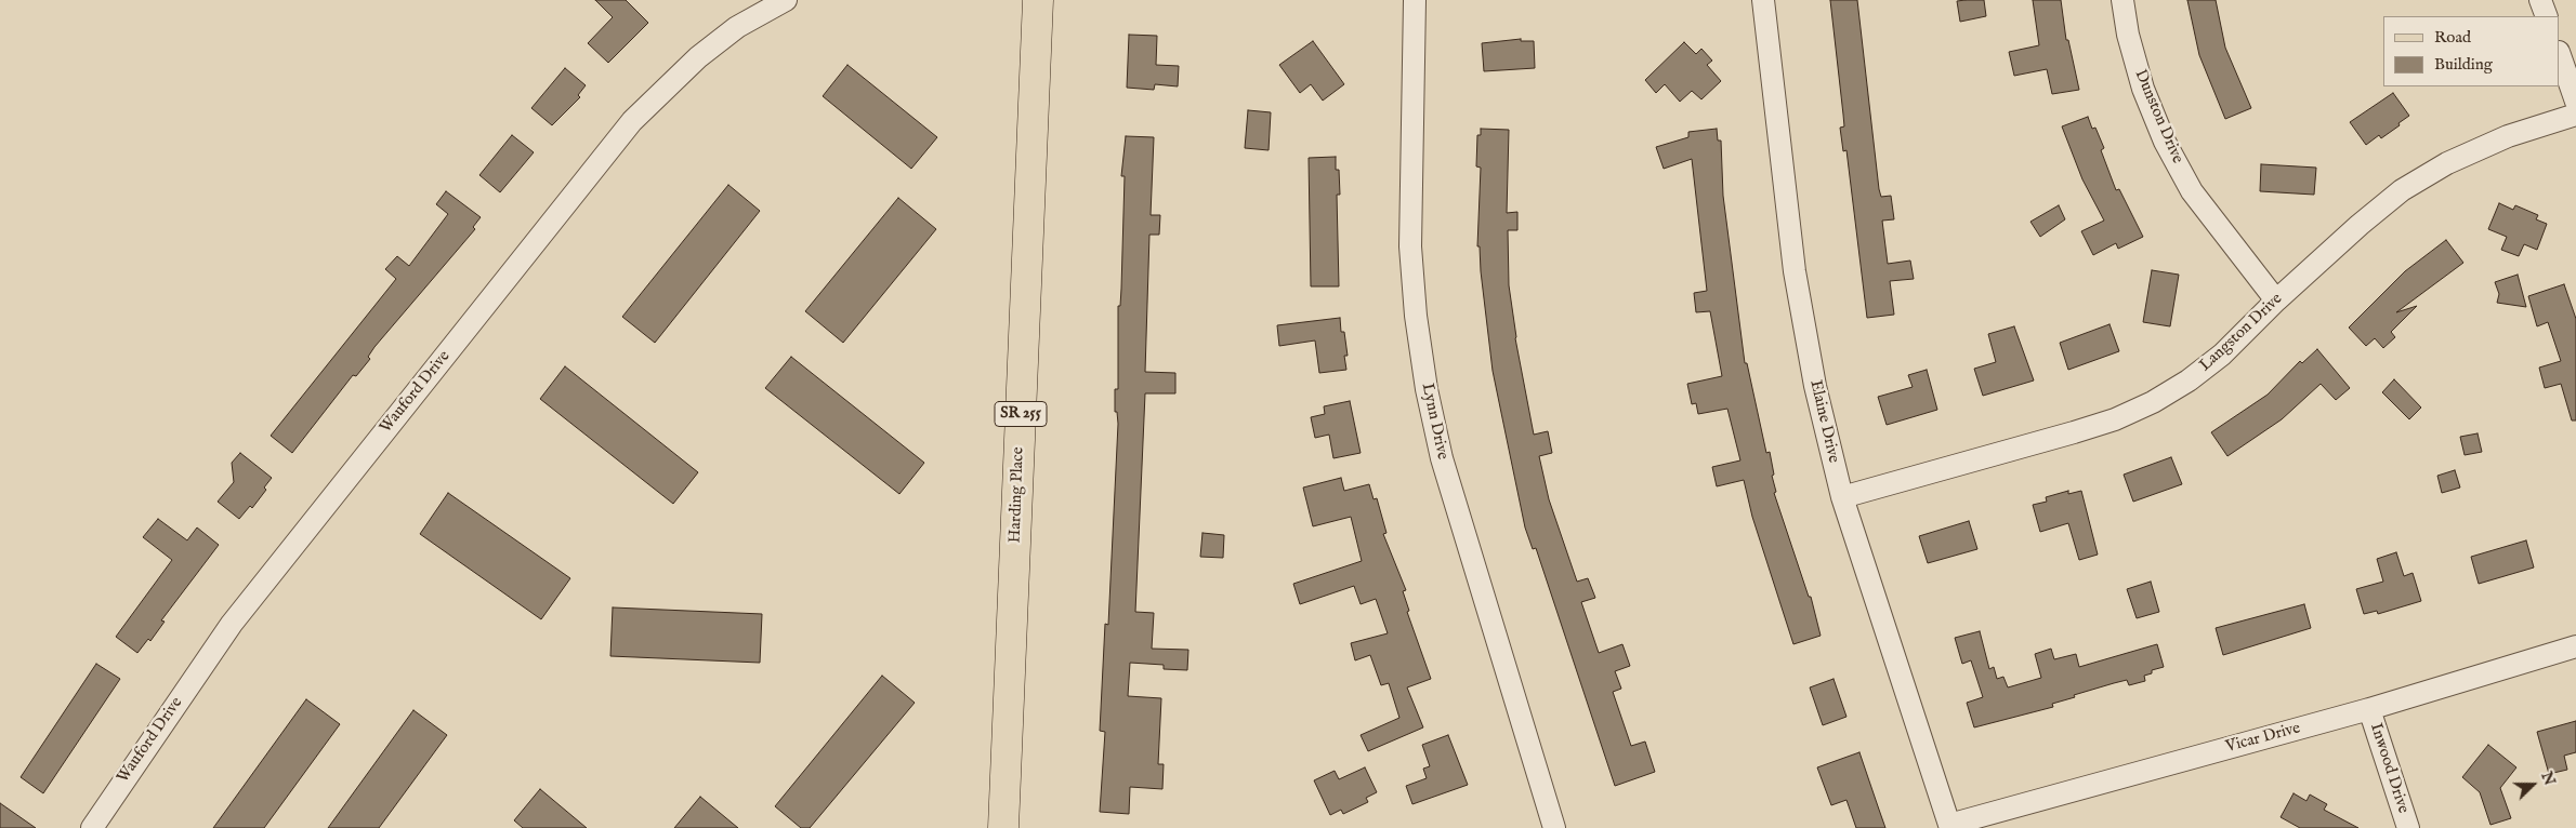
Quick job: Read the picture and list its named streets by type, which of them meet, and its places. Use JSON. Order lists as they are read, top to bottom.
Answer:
{
  "streets": {
    "main road": ["SR 255", "Harding Place"],
    "street": [
      "Dunston Drive",
      "Langston Drive",
      "Wauford Drive",
      "Lynn Drive",
      "Elaine Drive",
      "Vicar Drive",
      "Inwood Drive"
    ]
  },
  "crossings": [
    ["Dunston Drive", "Langston Drive"],
    ["Langston Drive", "Elaine Drive"],
    ["Elaine Drive", "Vicar Drive"],
    ["Vicar Drive", "Inwood Drive"]
  ],
  "legend": ["Road", "Building"],
  "north": "right"
}
